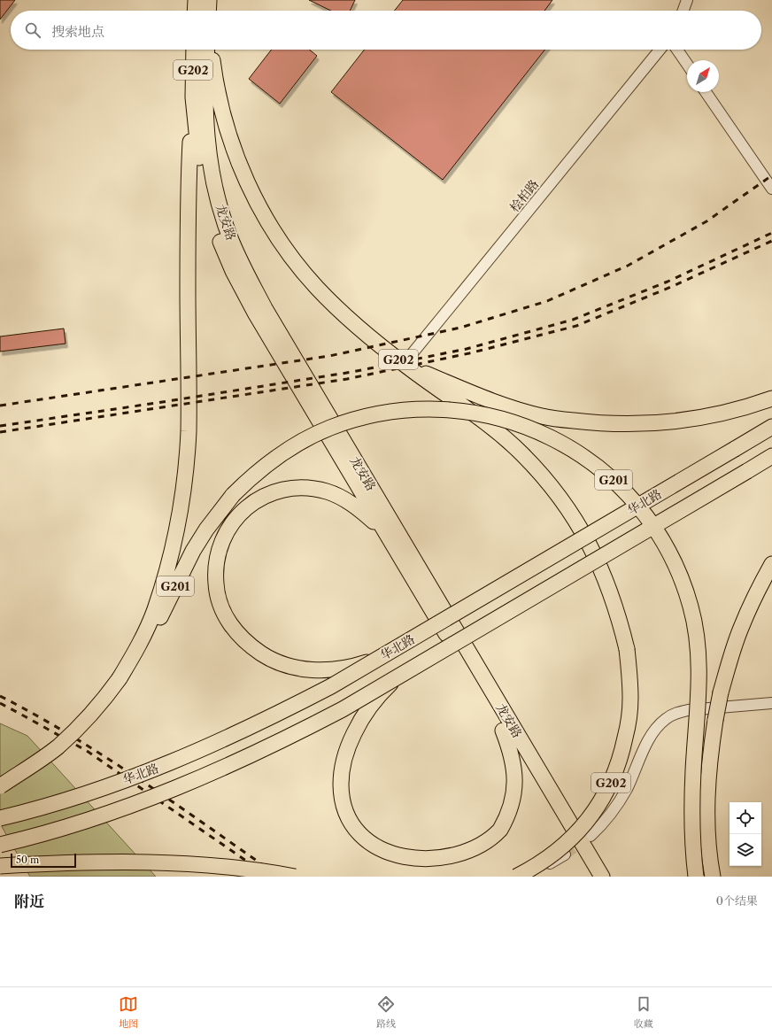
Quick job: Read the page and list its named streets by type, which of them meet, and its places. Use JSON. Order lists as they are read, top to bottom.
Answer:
{
  "streets": {
    "highway": [
      "G202",
      "龙安路",
      "G201",
      "华北路"
    ],
    "street": ["桧柏路"]
  },
  "crossings": [
    ["G202", "桧柏路"],
    ["G202", "龙安路"],
    ["G202", "G201"]
  ],
  "scale_bar": "50 m",
  "north": "top right",
  "page": {
    "search": "搜索地点",
    "scale": "50 m",
    "heading": ["附近", "0个结果"],
    "nav": ["地图", "路线", "收藏"]
  }
}
